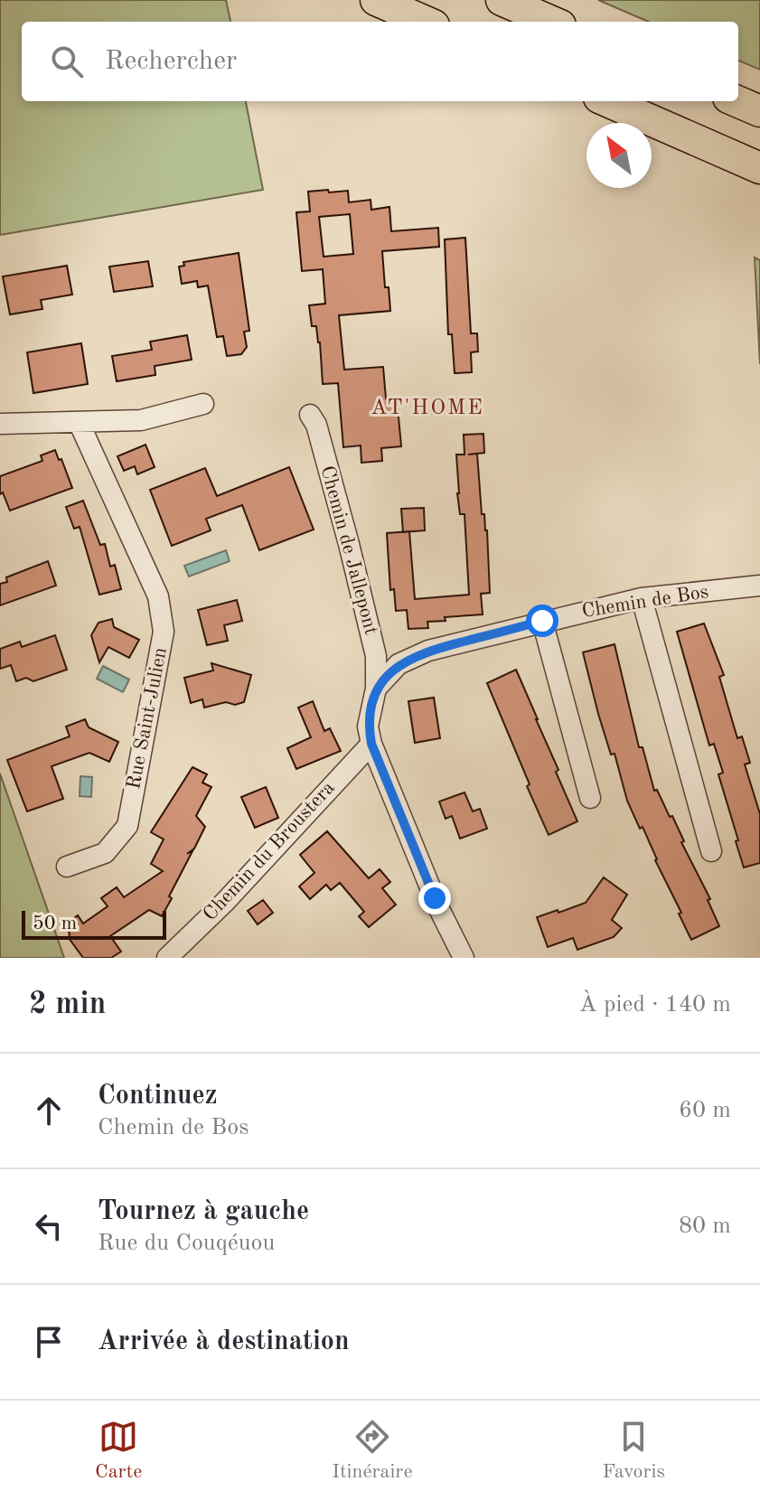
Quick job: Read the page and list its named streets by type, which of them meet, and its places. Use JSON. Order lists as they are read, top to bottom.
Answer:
{
  "streets": {
    "street": [
      "Chemin de Jallepont",
      "Chemin de Bos",
      "Rue Saint-Julien",
      "Chemin du Broustera"
    ]
  },
  "crossings": [
    ["Chemin de Jallepont", "Chemin de Bos"],
    ["Chemin de Jallepont", "Chemin du Broustera"]
  ],
  "districts": ["AT'HOME"],
  "scale_bar": "50 m",
  "north": "top left",
  "page": {
    "search": "Rechercher",
    "scale": "50 m",
    "heading": ["2 min", "À pied · 140 m"],
    "list": [
      ["Continuez", "Chemin de Bos", "60 m"],
      ["Tournez à gauche", "Rue du Couqéuou", "80 m"],
      "Arrivée à destination"
    ],
    "nav": ["Carte", "Itinéraire", "Favoris"]
  }
}
